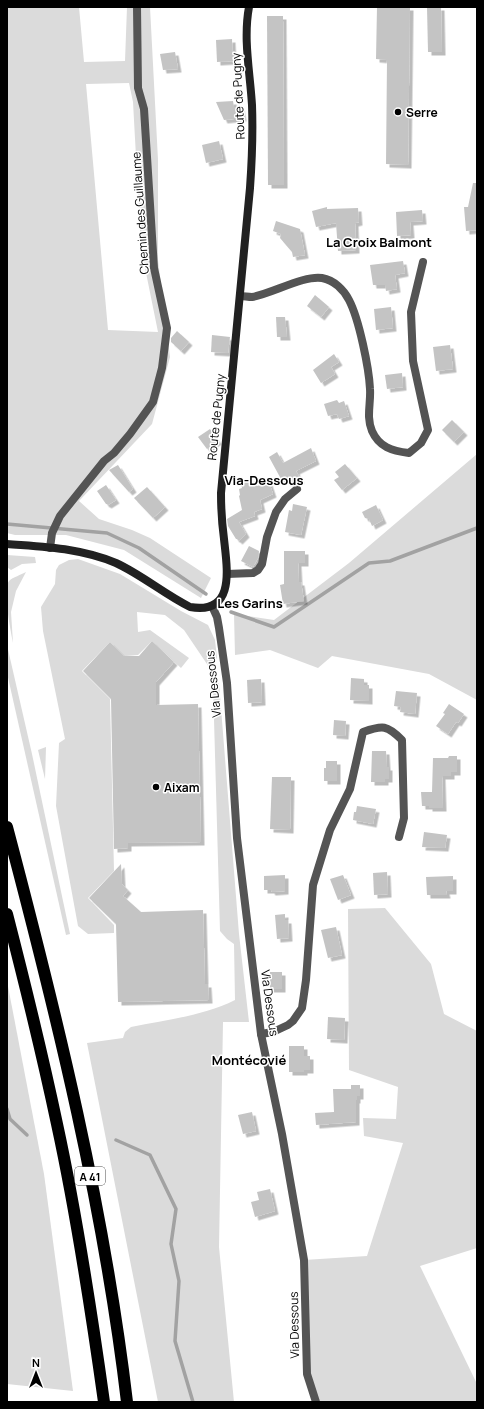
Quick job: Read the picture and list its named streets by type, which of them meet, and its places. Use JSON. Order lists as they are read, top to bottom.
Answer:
{
  "streets": {
    "highway": ["A 41"],
    "street": ["Route de Pugny", "Chemin des Guillaume", "Via Dessous"]
  },
  "crossings": [
    ["Route de Pugny", "Via Dessous"]
  ],
  "districts": [
    "La Croix Balmont",
    "Via-Dessous",
    "Les Garins",
    "Montécovié"
  ],
  "places": ["Serre", "Aixam"],
  "north": "top"
}
